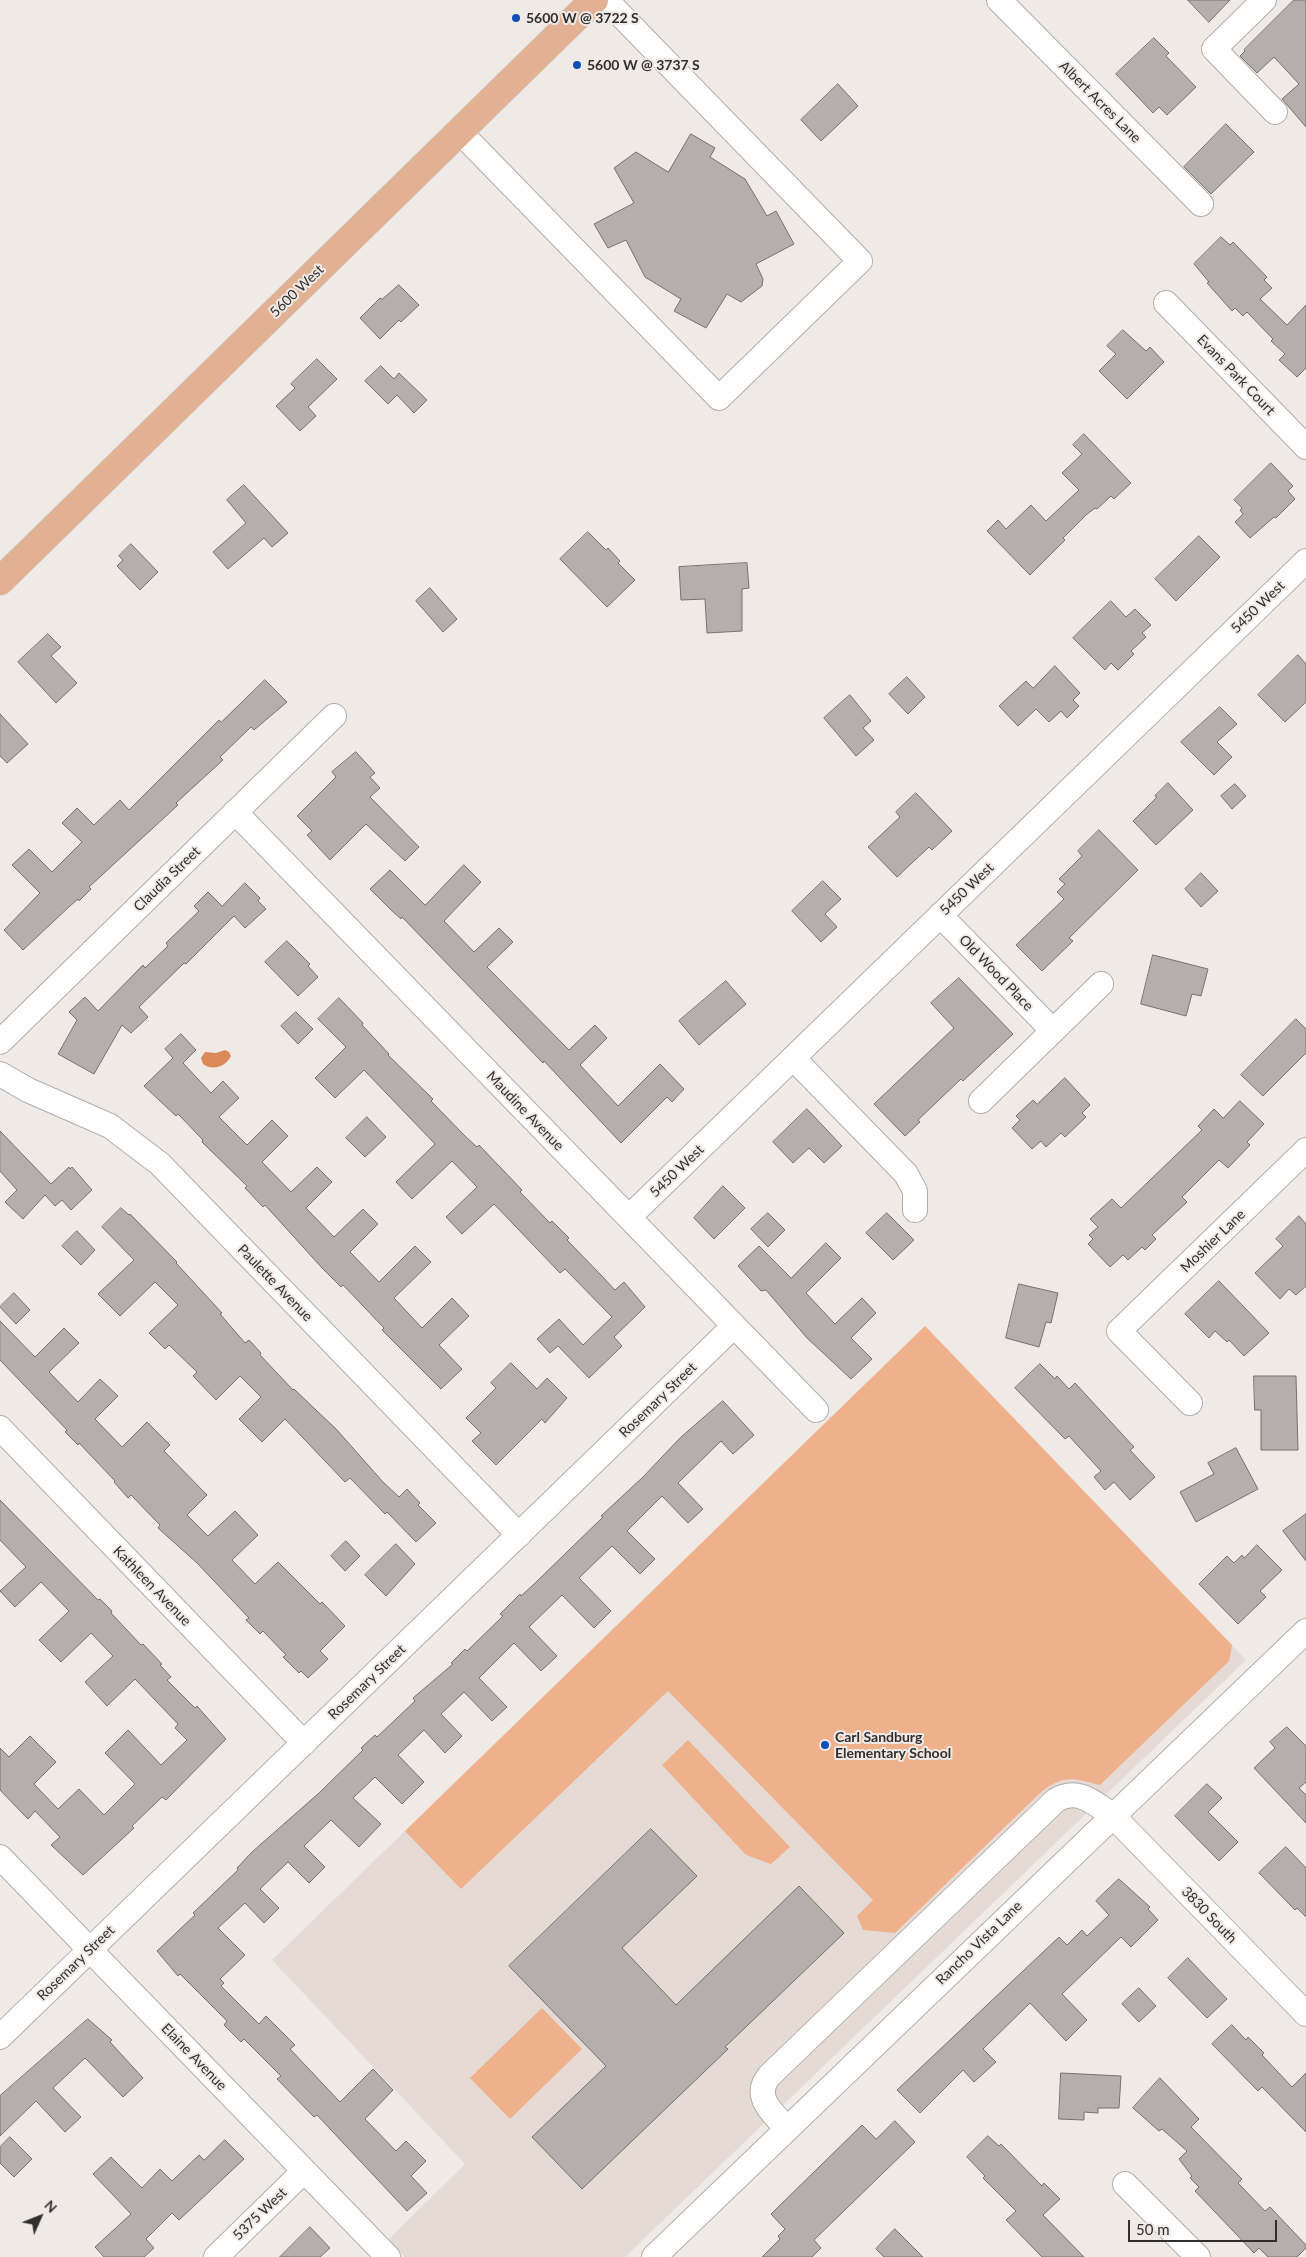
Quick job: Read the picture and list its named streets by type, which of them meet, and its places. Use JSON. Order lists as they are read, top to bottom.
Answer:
{
  "streets": {
    "main road": ["5600 West"],
    "street": [
      "Albert Acres Lane",
      "Evans Park Court",
      "5450 West",
      "Claudia Street",
      "Old Wood Place",
      "Maudine Avenue",
      "Moshier Lane",
      "Paulette Avenue",
      "Rosemary Street",
      "Kathleen Avenue",
      "3830 South",
      "Rancho Vista Lane",
      "Elaine Avenue",
      "5375 West"
    ]
  },
  "crossings": [
    ["5450 West", "Old Wood Place"],
    ["5450 West", "Maudine Avenue"],
    ["Claudia Street", "Maudine Avenue"],
    ["Maudine Avenue", "Rosemary Street"],
    ["Paulette Avenue", "Rosemary Street"],
    ["Rosemary Street", "Kathleen Avenue"],
    ["Rosemary Street", "Elaine Avenue"],
    ["3830 South", "Rancho Vista Lane"],
    ["Elaine Avenue", "5375 West"]
  ],
  "places": ["5600 W @ 3722 S", "5600 W @ 3737 S", "Carl Sandburg Elementary School"],
  "scale_bar": "50 m",
  "north": "top right"
}
